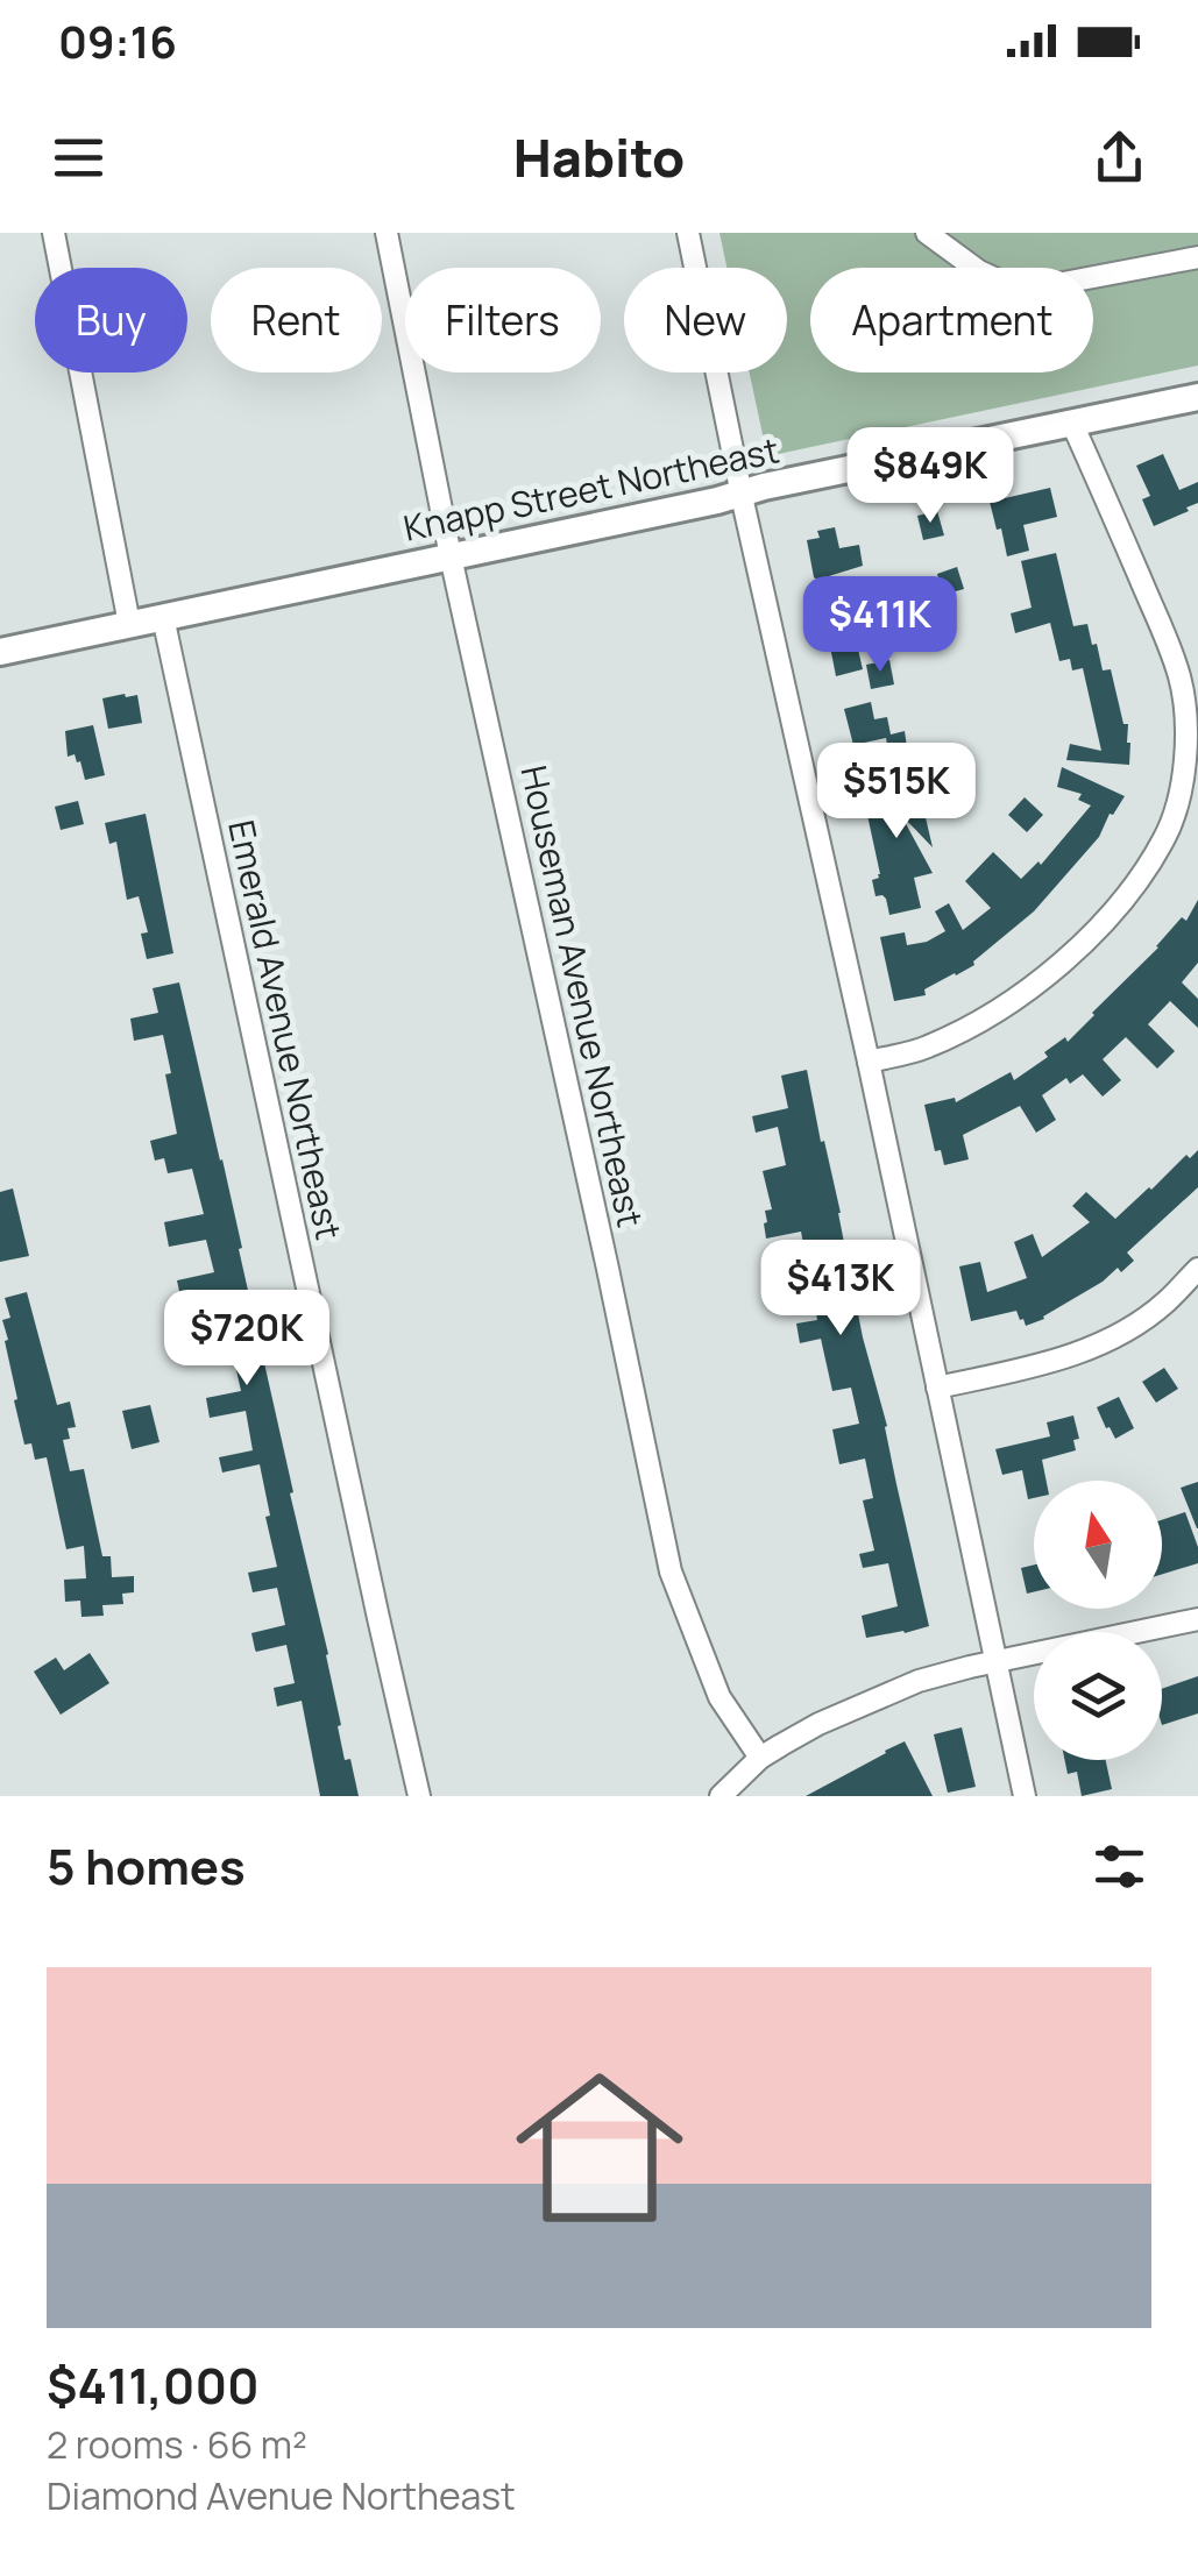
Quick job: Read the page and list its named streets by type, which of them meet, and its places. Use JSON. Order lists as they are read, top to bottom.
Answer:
{
  "streets": {
    "main road": ["Knapp Street Northeast"],
    "street": ["Houseman Avenue Northeast", "Emerald Avenue Northeast"]
  },
  "crossings": [
    ["Knapp Street Northeast", "Houseman Avenue Northeast"],
    ["Knapp Street Northeast", "Emerald Avenue Northeast"]
  ],
  "north": "top",
  "page": {
    "status": "09:16",
    "header": "Habito",
    "chip": [
      "Buy",
      "Rent",
      "Filters",
      "New",
      "Apartment"
    ],
    "price": [
      "$849K",
      "$411K",
      "$515K",
      "$413K",
      "$720K"
    ],
    "heading": "5 homes",
    "list": [
      {
        "name": "$411,000",
        "note": "2 rooms · 66 m² · Diamond Avenue Northeast"
      }
    ]
  }
}
